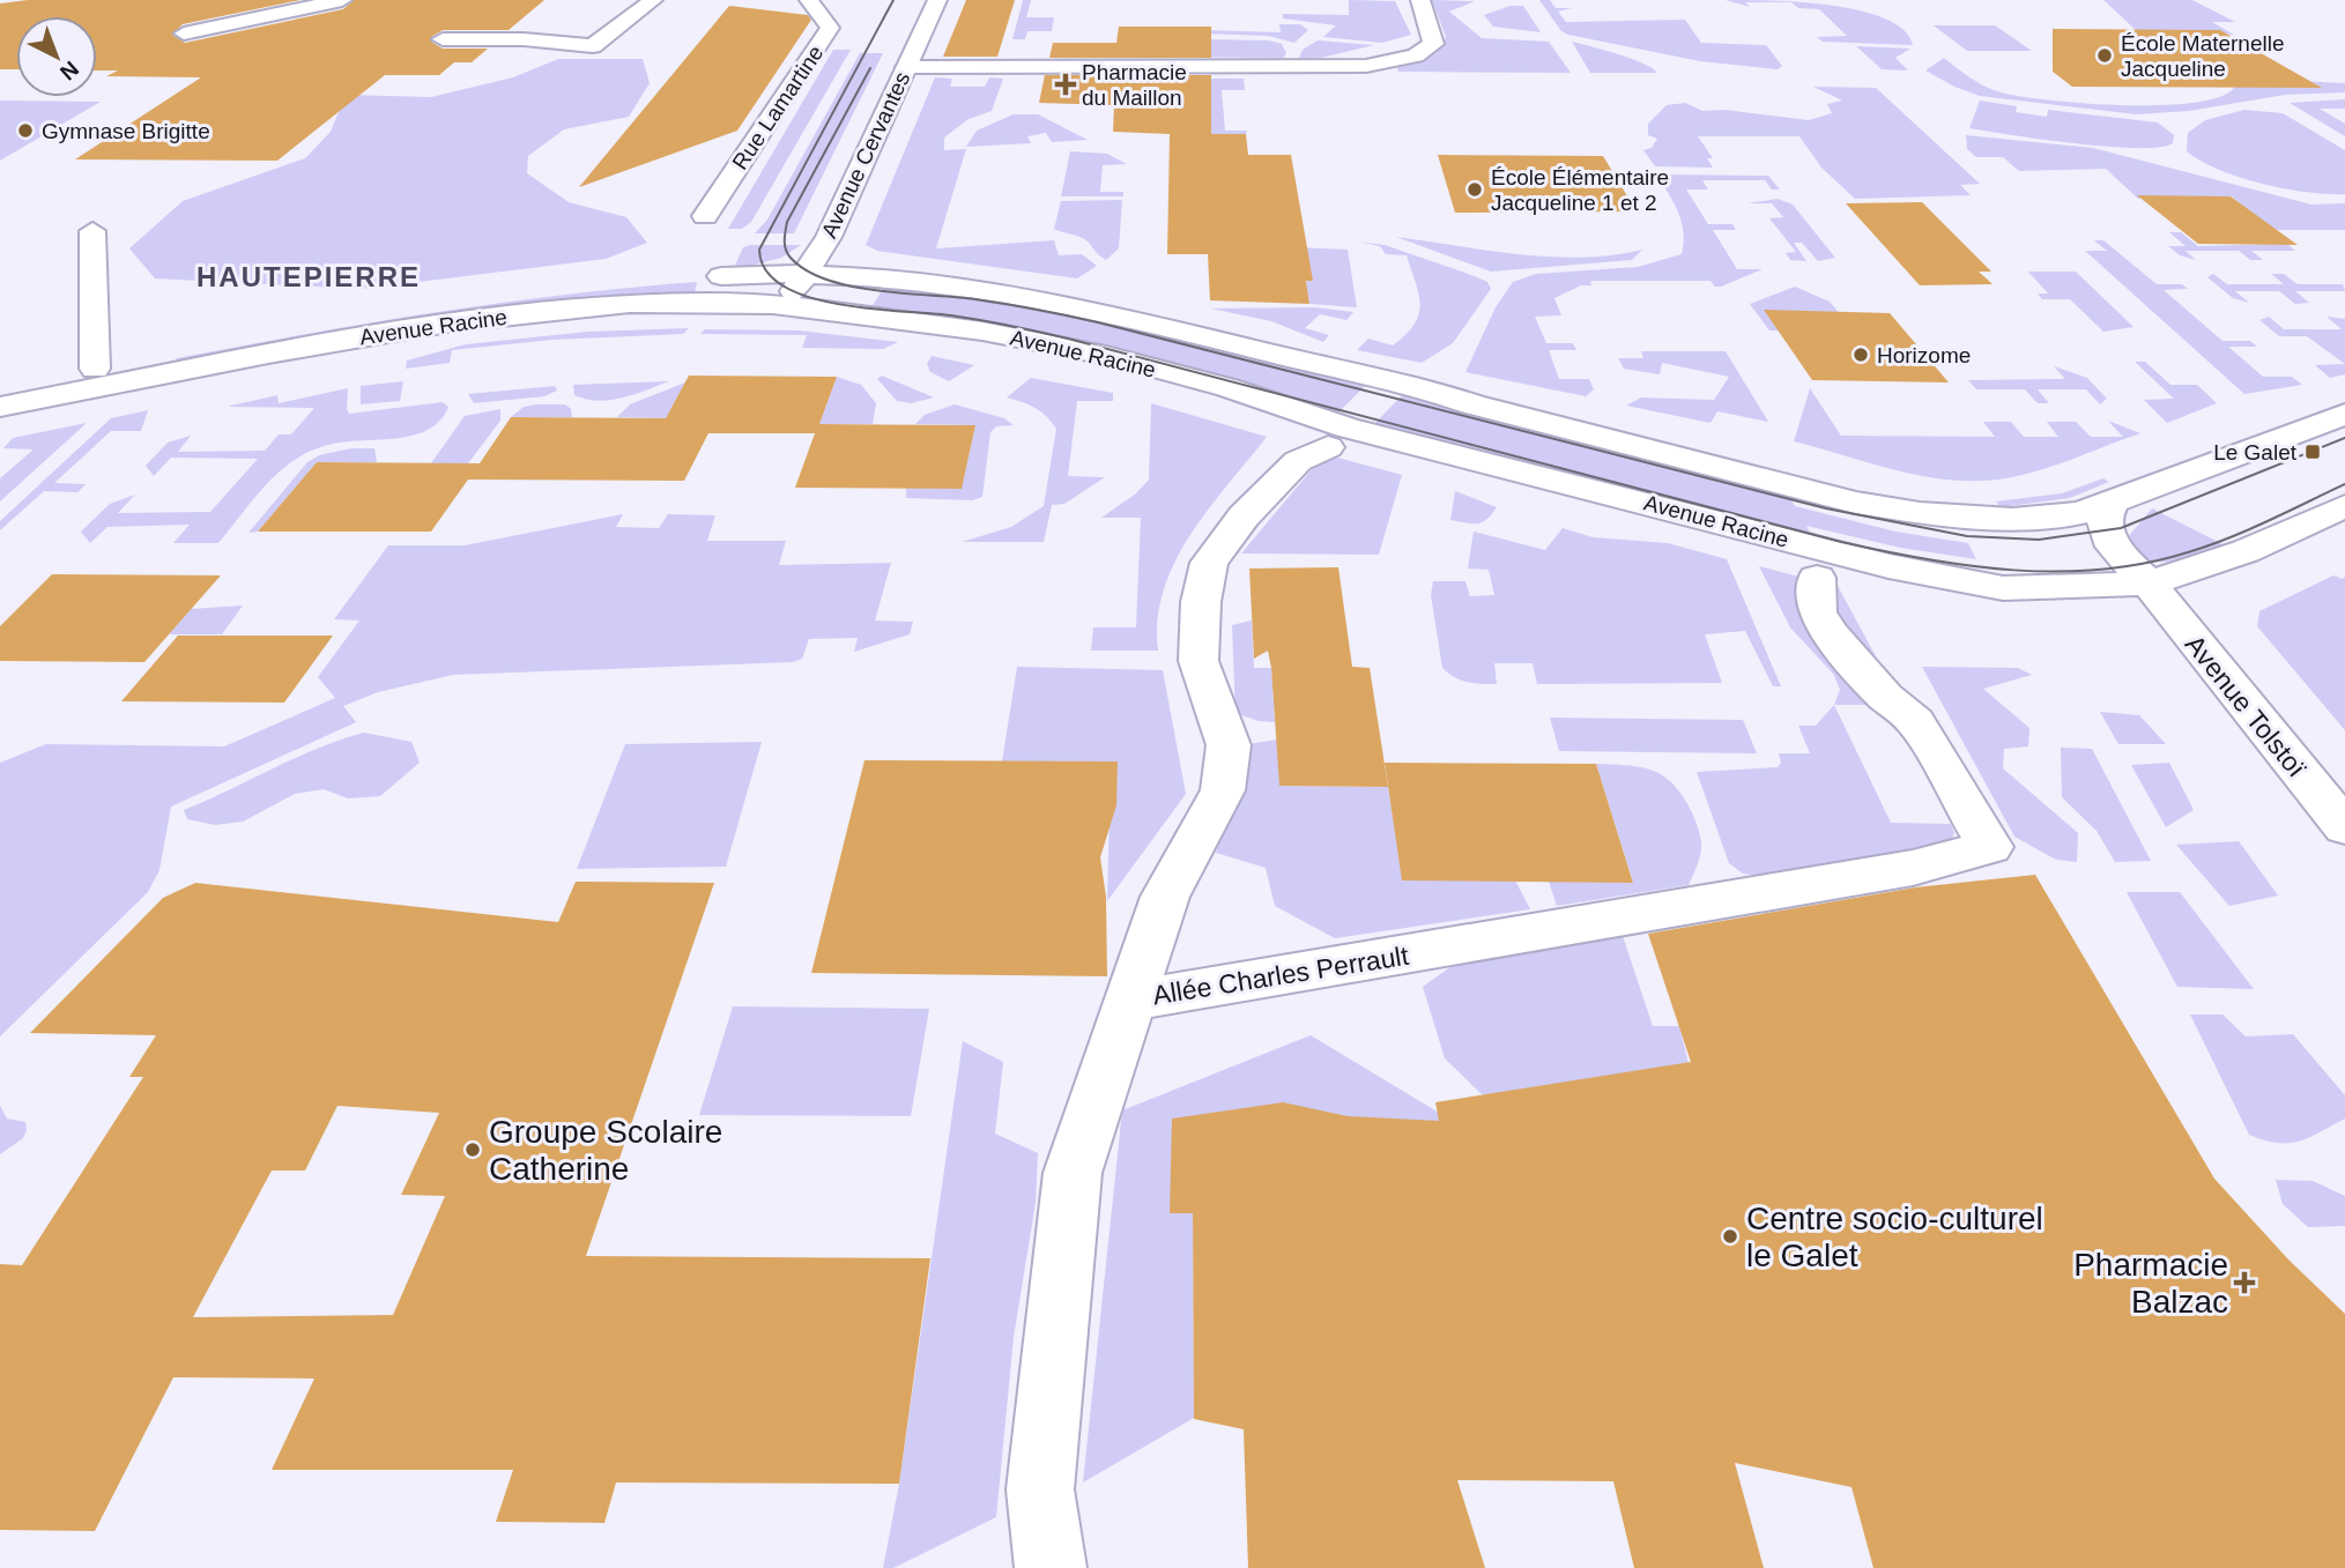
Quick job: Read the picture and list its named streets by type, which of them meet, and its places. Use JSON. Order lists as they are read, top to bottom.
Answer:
{
  "streets": {
    "street": [
      "Rue Lamartine",
      "Avenue Cervantes",
      "Avenue Racine",
      "Avenue Tolstoï",
      "Allée Charles Perrault"
    ]
  },
  "crossings": [
    ["Avenue Cervantes", "Avenue Racine"],
    ["Avenue Racine", "Avenue Tolstoï"]
  ],
  "districts": ["HAUTEPIERRE"],
  "places": {
    "other": [
      "École Maternelle Jacqueline",
      "Gymnase Brigitte",
      "École Élémentaire Jacqueline 1 et 2",
      "Horizome",
      "Groupe Scolaire Catherine",
      "Centre socio-culturel le Galet"
    ],
    "health": ["Pharmacie du Maillon", "Pharmacie Balzac"],
    "transit": ["Le Galet"]
  },
  "north": "bottom right"
}
